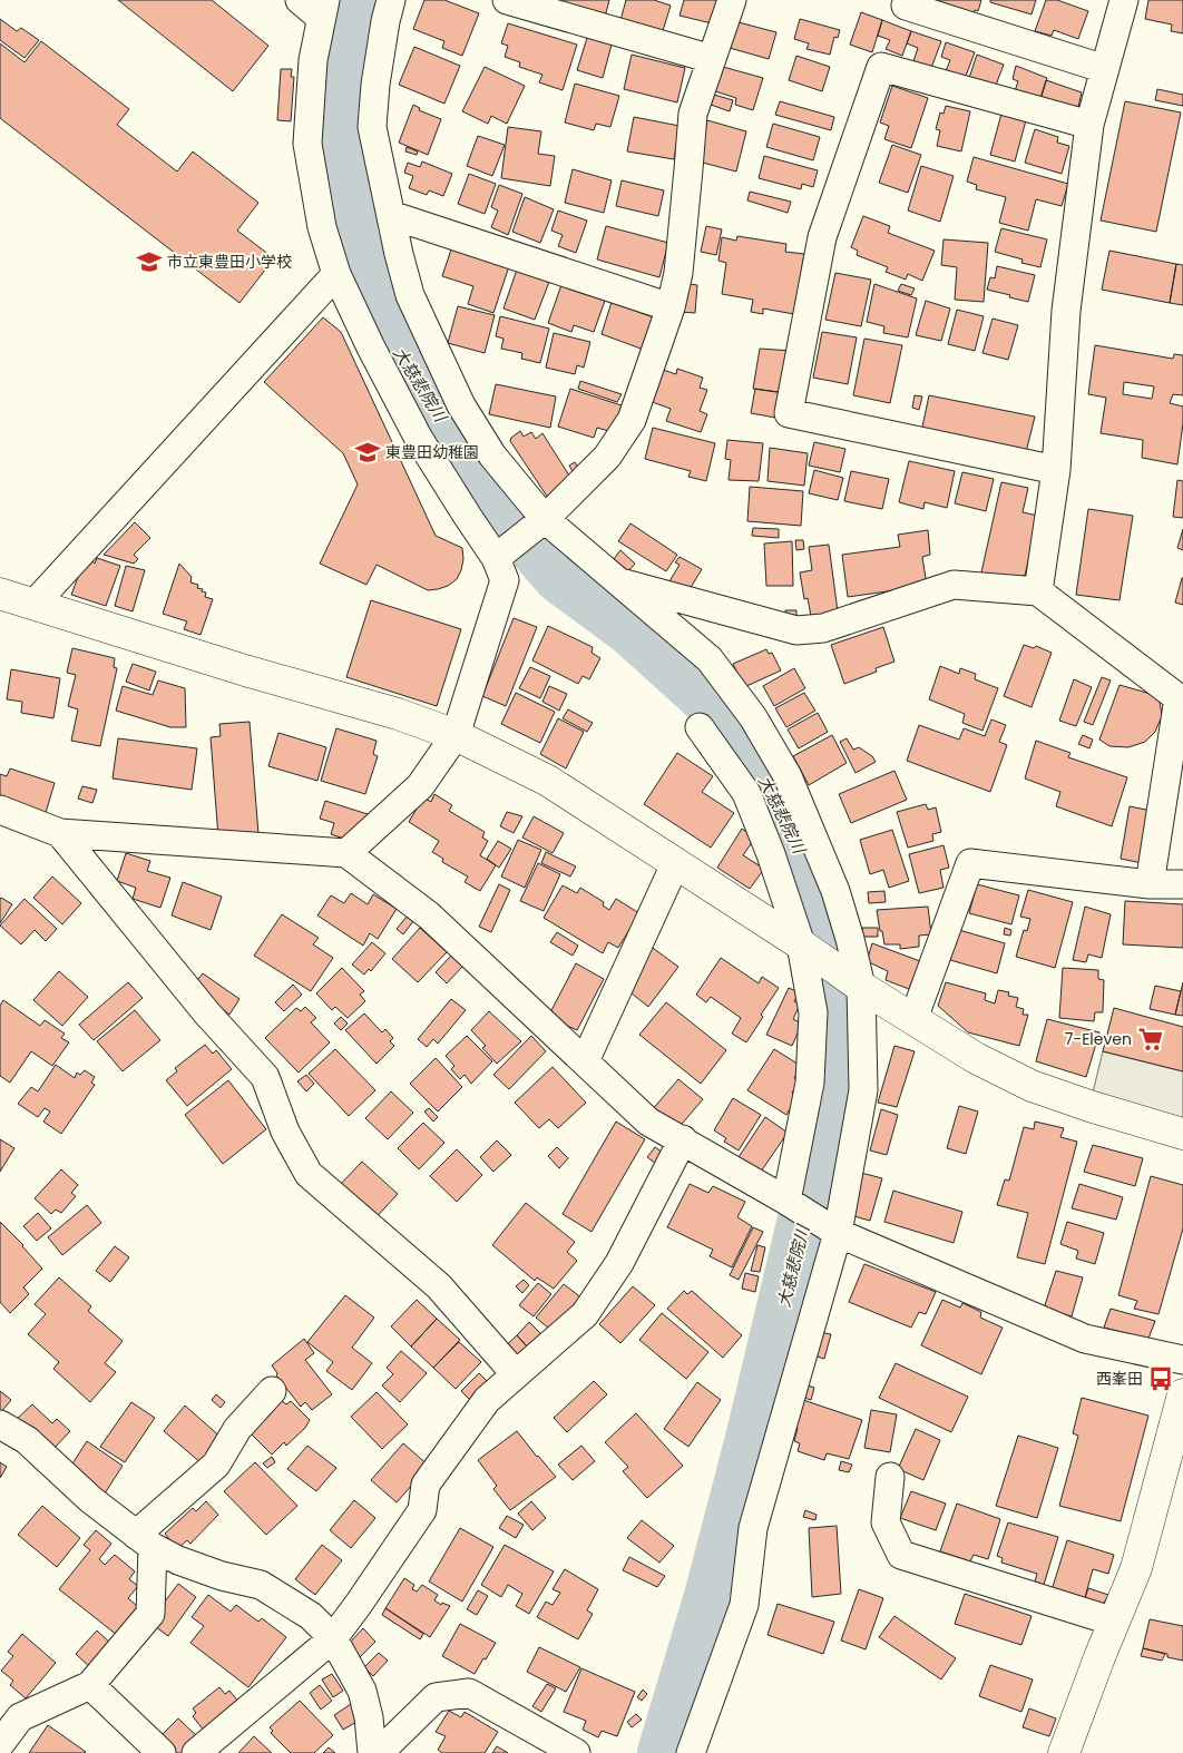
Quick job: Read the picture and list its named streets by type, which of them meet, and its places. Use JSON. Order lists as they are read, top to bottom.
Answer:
{
  "water": ["大慈悲院川"],
  "places": {
    "school or university": ["市立東豊田小学校", "東豊田幼稚園"],
    "supermarket": ["7-Eleven"],
    "bus stop": ["西峯田"]
  }
}
